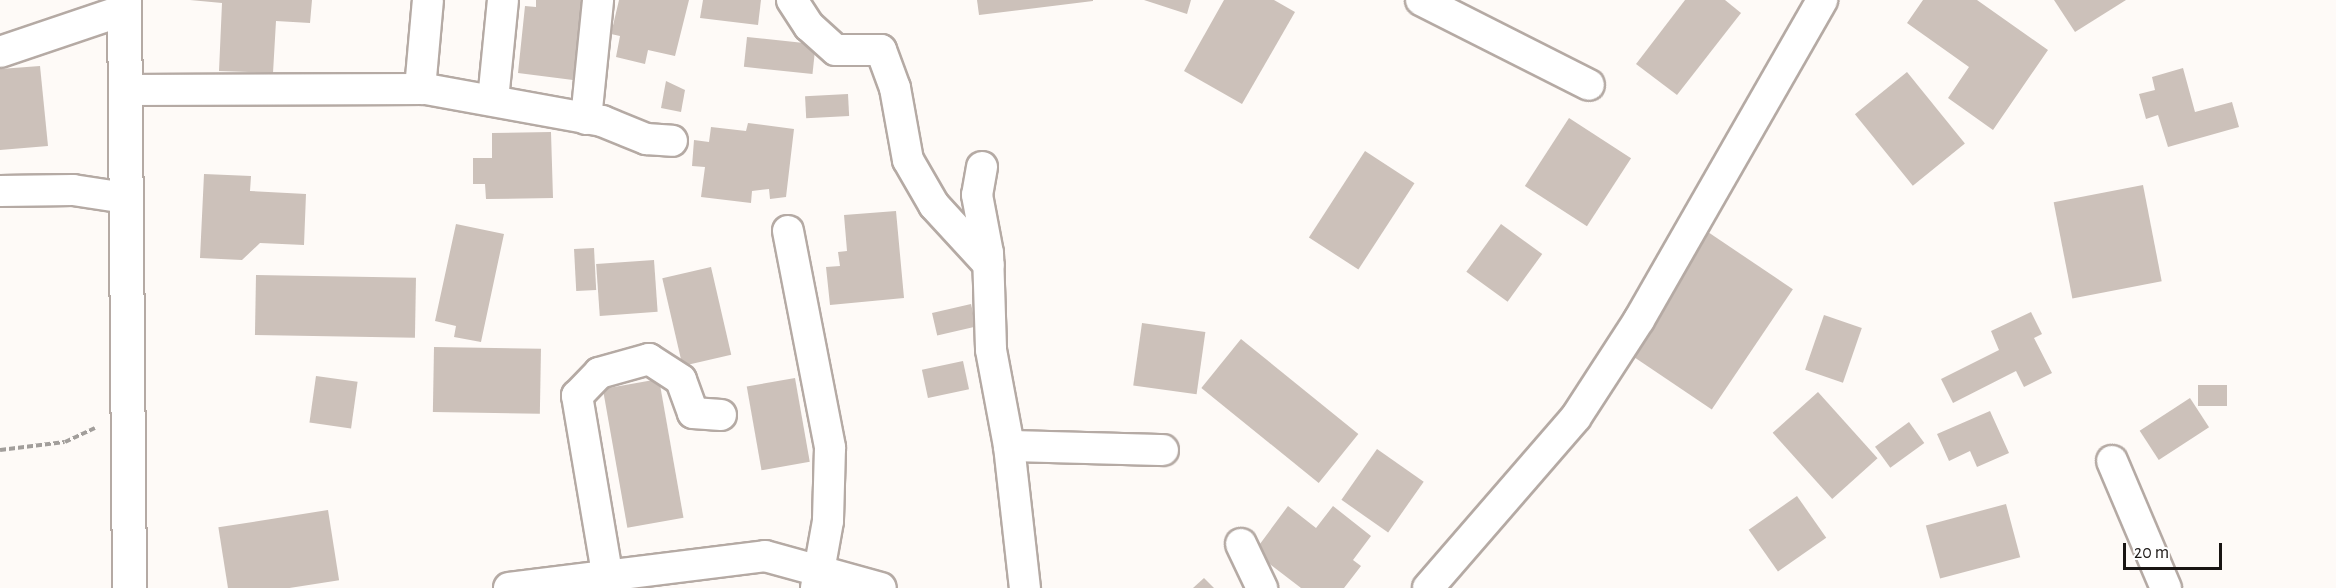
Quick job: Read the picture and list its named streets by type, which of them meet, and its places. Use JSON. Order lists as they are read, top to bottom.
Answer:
{
  "scale_bar": "20 m"
}
